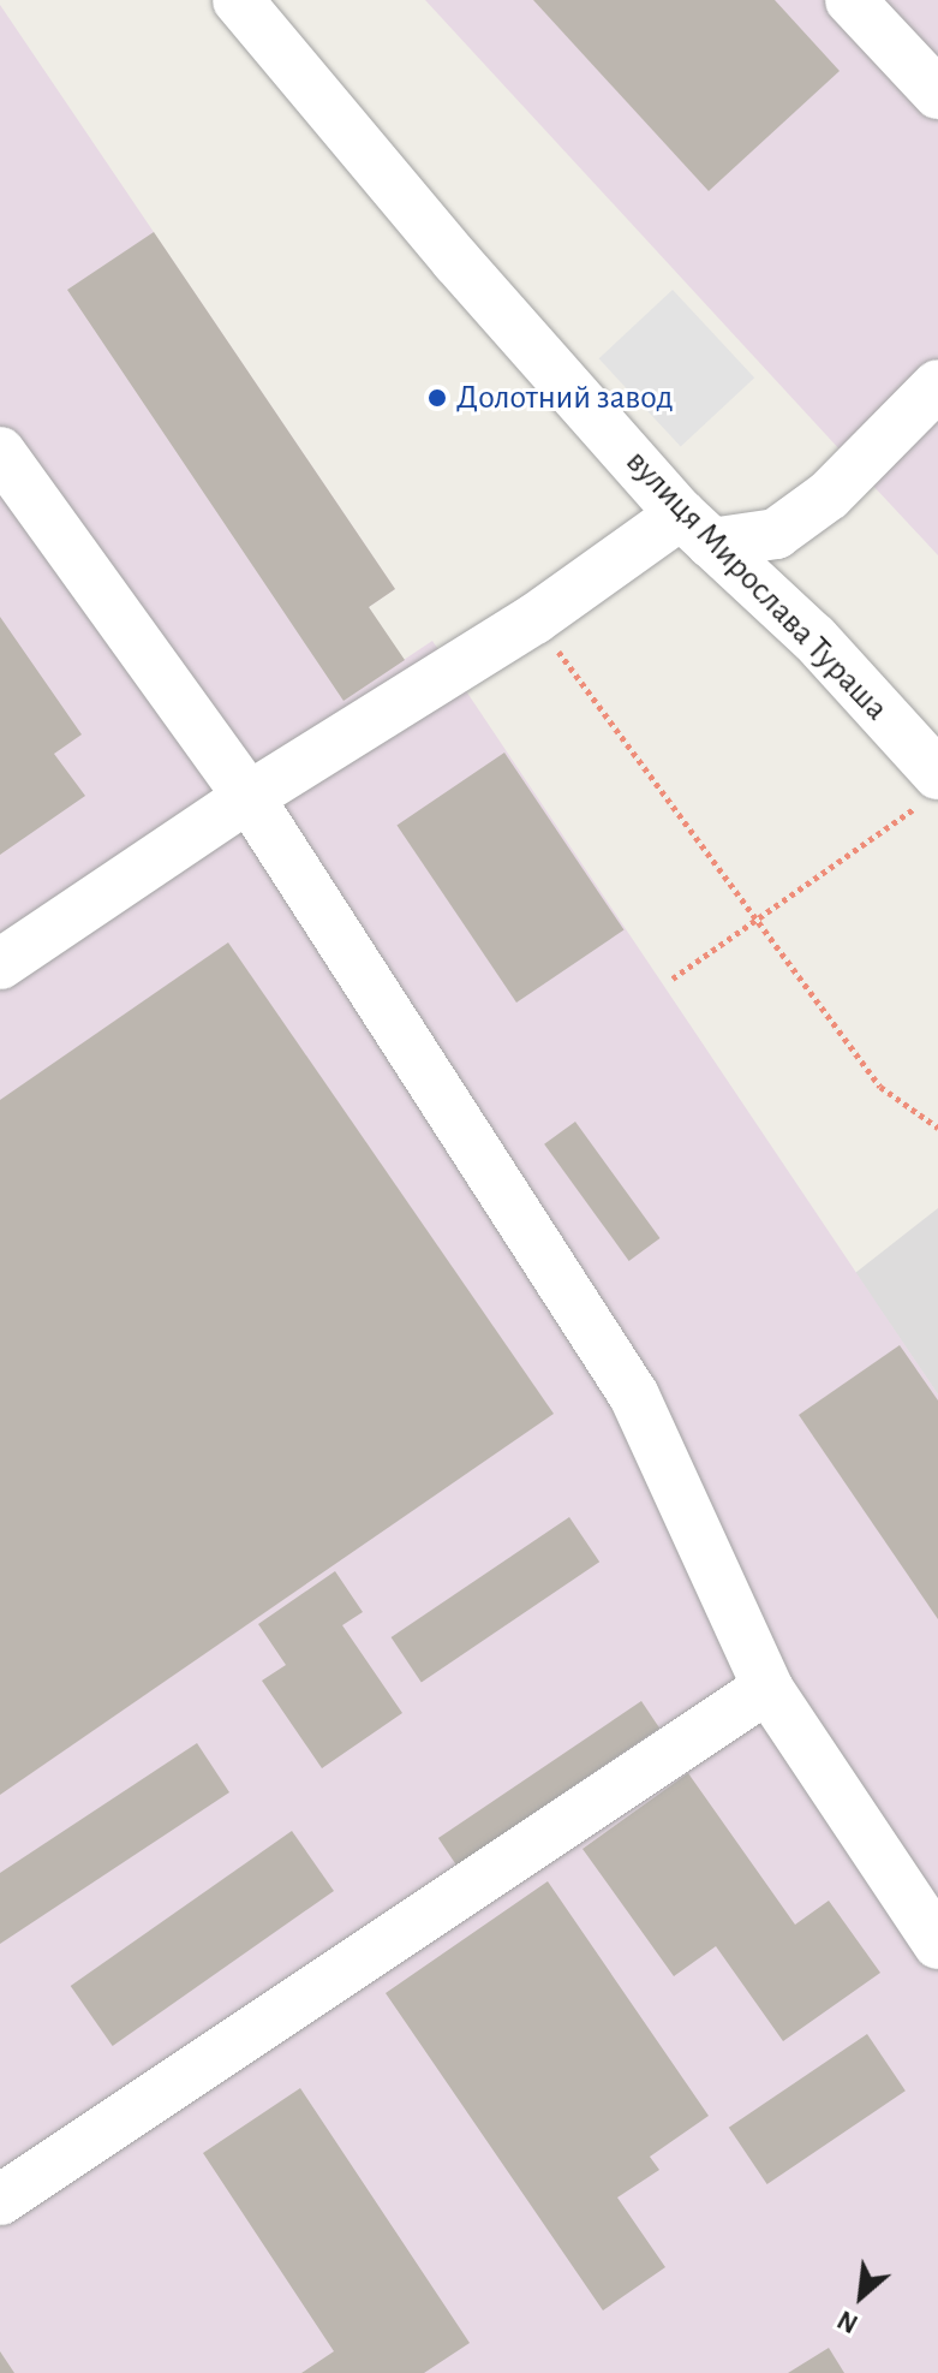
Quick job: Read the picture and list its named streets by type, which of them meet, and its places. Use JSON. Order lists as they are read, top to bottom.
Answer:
{
  "streets": {
    "street": ["вулиця Мирослава Тураша"]
  },
  "places": ["Долотний завод"],
  "north": "bottom left"
}
